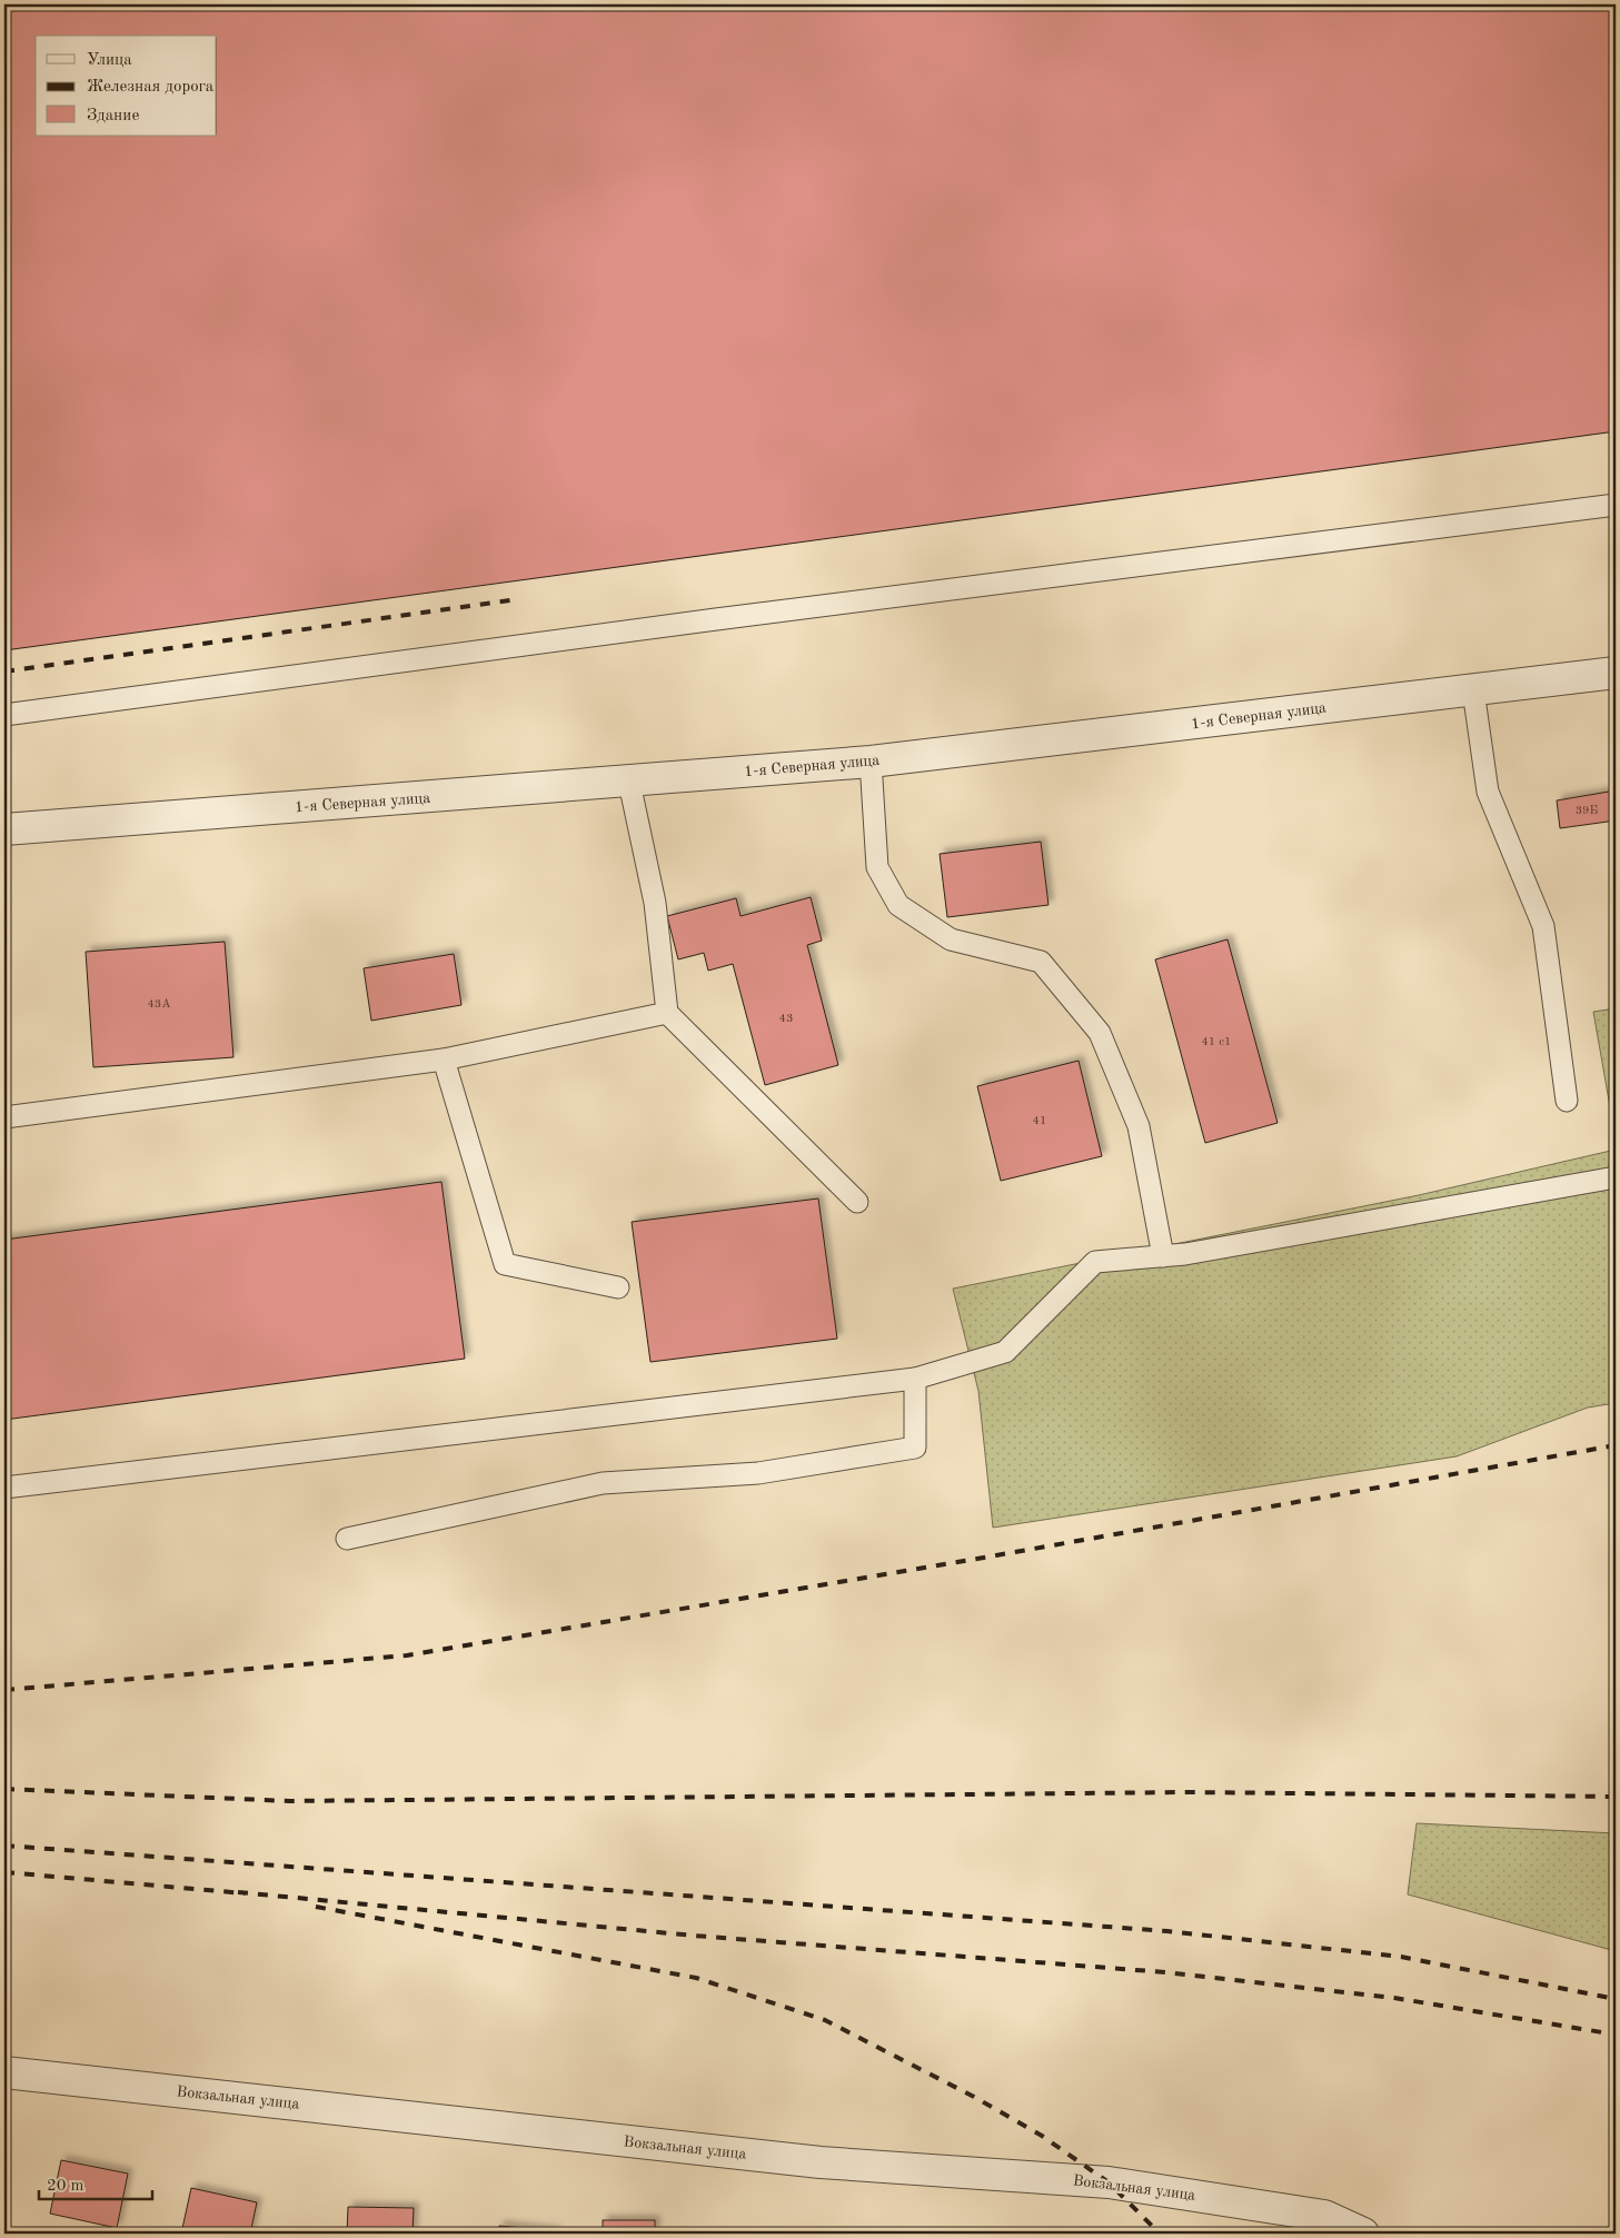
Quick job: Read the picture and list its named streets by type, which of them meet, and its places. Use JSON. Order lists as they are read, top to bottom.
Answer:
{
  "streets": {
    "street": ["1-я Северная улица", "Вокзальная улица"]
  },
  "house_numbers": [
    "39Б",
    "43А",
    "43",
    "41 с1",
    "41"
  ],
  "legend": ["Улица", "Железная дорога", "Здание"],
  "scale_bar": "20 m"
}
